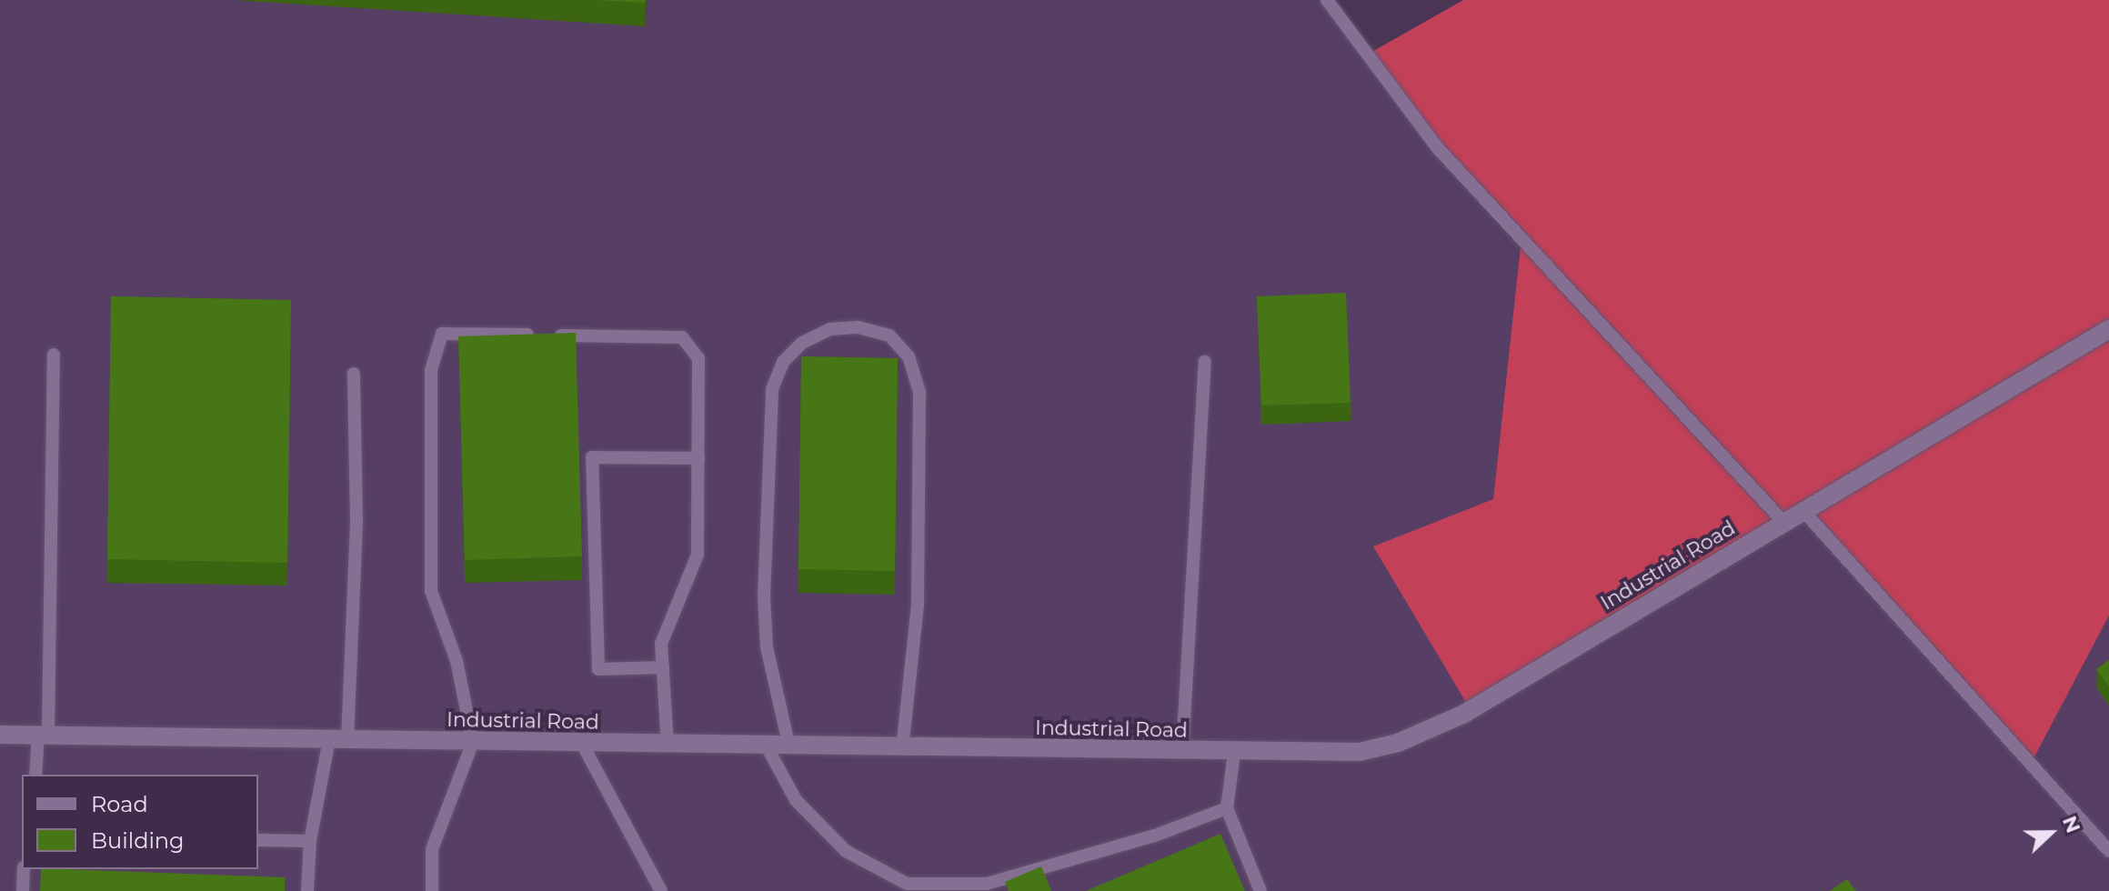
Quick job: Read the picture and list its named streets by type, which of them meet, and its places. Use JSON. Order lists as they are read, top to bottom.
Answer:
{
  "streets": {
    "street": ["Industrial Road"]
  },
  "legend": ["Road", "Building"],
  "north": "right"
}
